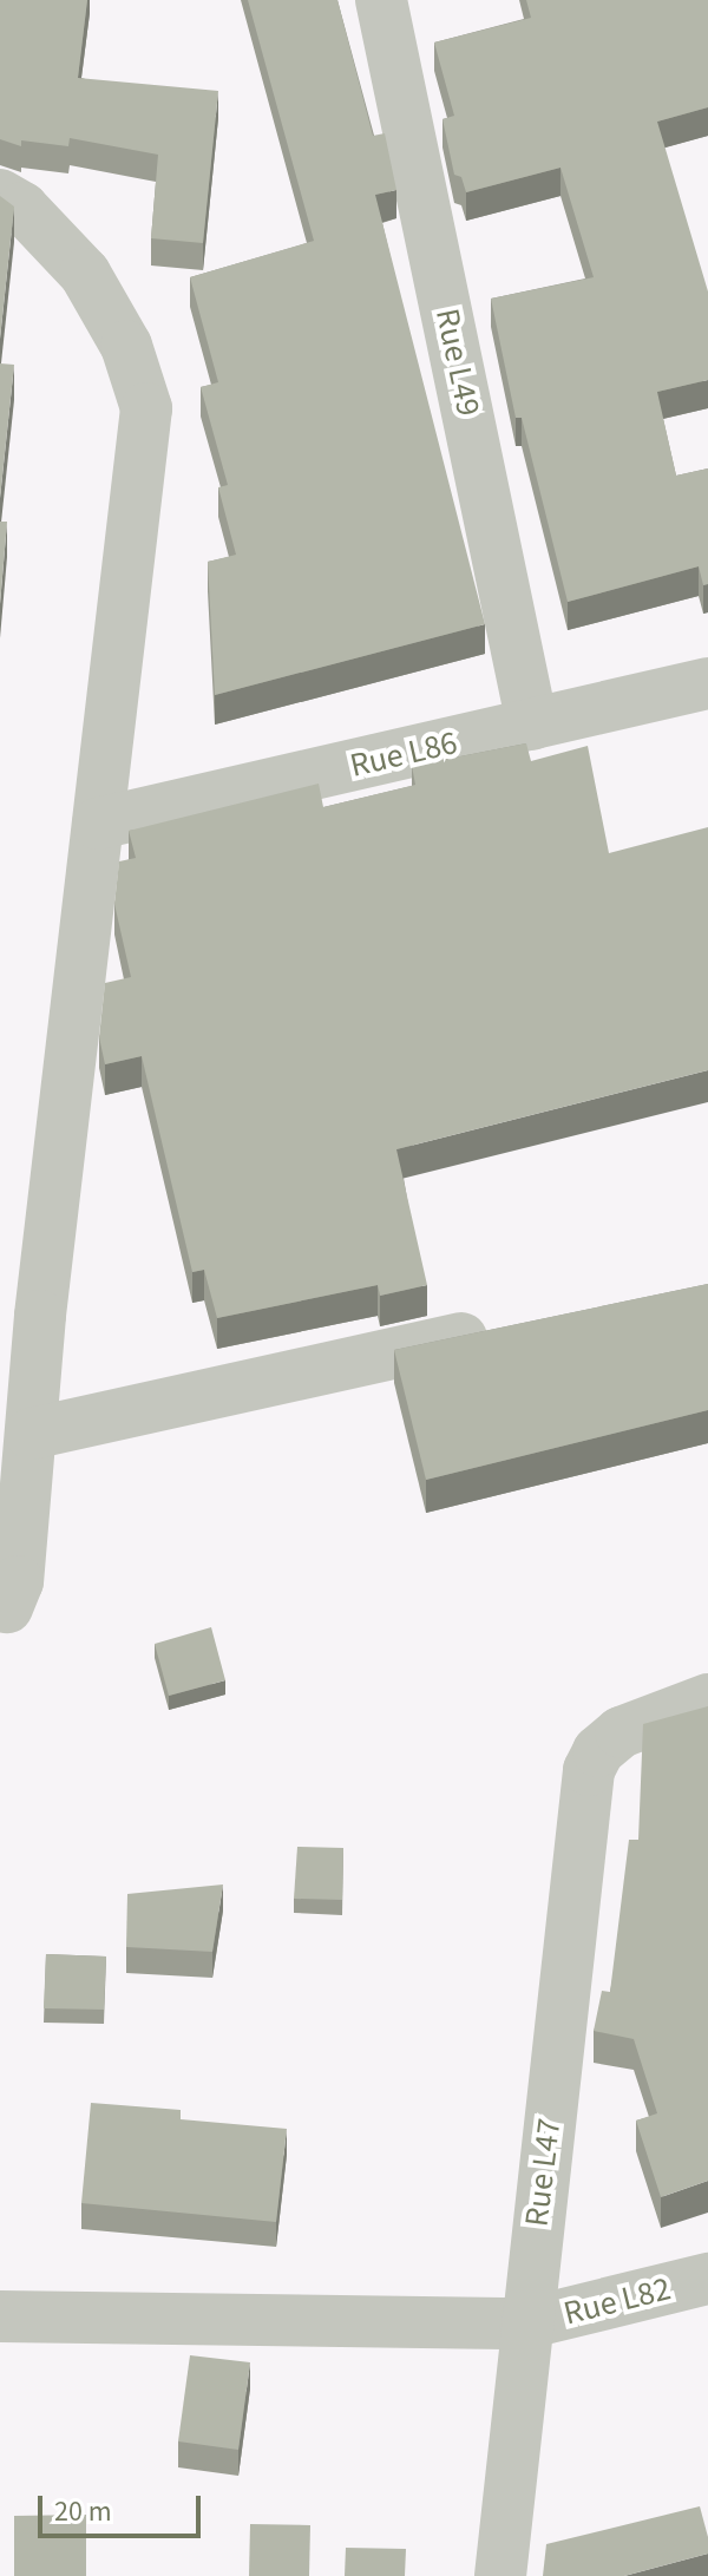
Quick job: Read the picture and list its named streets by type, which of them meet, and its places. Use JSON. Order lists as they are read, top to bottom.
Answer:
{
  "streets": {
    "street": [
      "Rue L49",
      "Rue L86",
      "Rue L47",
      "Rue L82"
    ]
  },
  "crossings": [
    ["Rue L49", "Rue L86"],
    ["Rue L47", "Rue L82"]
  ],
  "scale_bar": "20 m"
}
